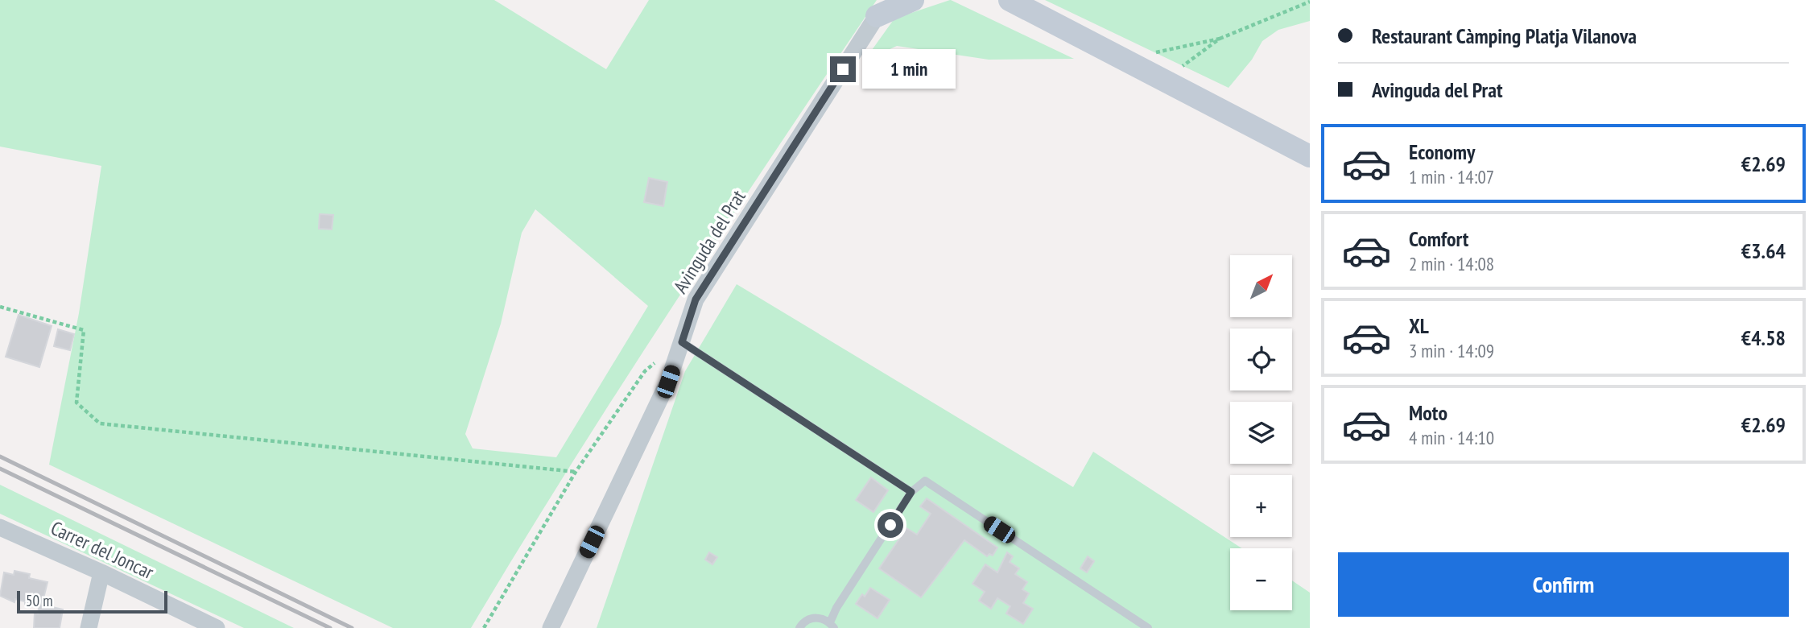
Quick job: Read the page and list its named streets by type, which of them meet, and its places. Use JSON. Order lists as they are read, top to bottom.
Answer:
{
  "streets": {
    "street": ["Avinguda del Prat", "Carrer del Joncar"]
  },
  "scale_bar": "50 m",
  "north": "top right",
  "page": {
    "banner": ["Restaurant Càmping Platja Vilanova", "Avinguda del Prat"],
    "bubble": "1 min",
    "list": [
      {
        "name": "Economy",
        "note": "1 min · 14:07",
        "value": "€2.69"
      },
      {
        "name": "Comfort",
        "note": "2 min · 14:08",
        "value": "€3.64"
      },
      {
        "name": "XL",
        "note": "3 min · 14:09",
        "value": "€4.58"
      },
      {
        "name": "Moto",
        "note": "4 min · 14:10",
        "value": "€2.69"
      }
    ],
    "map_buttons": ["+", "−"],
    "buttons": "Confirm",
    "scale": "50 m"
  }
}
